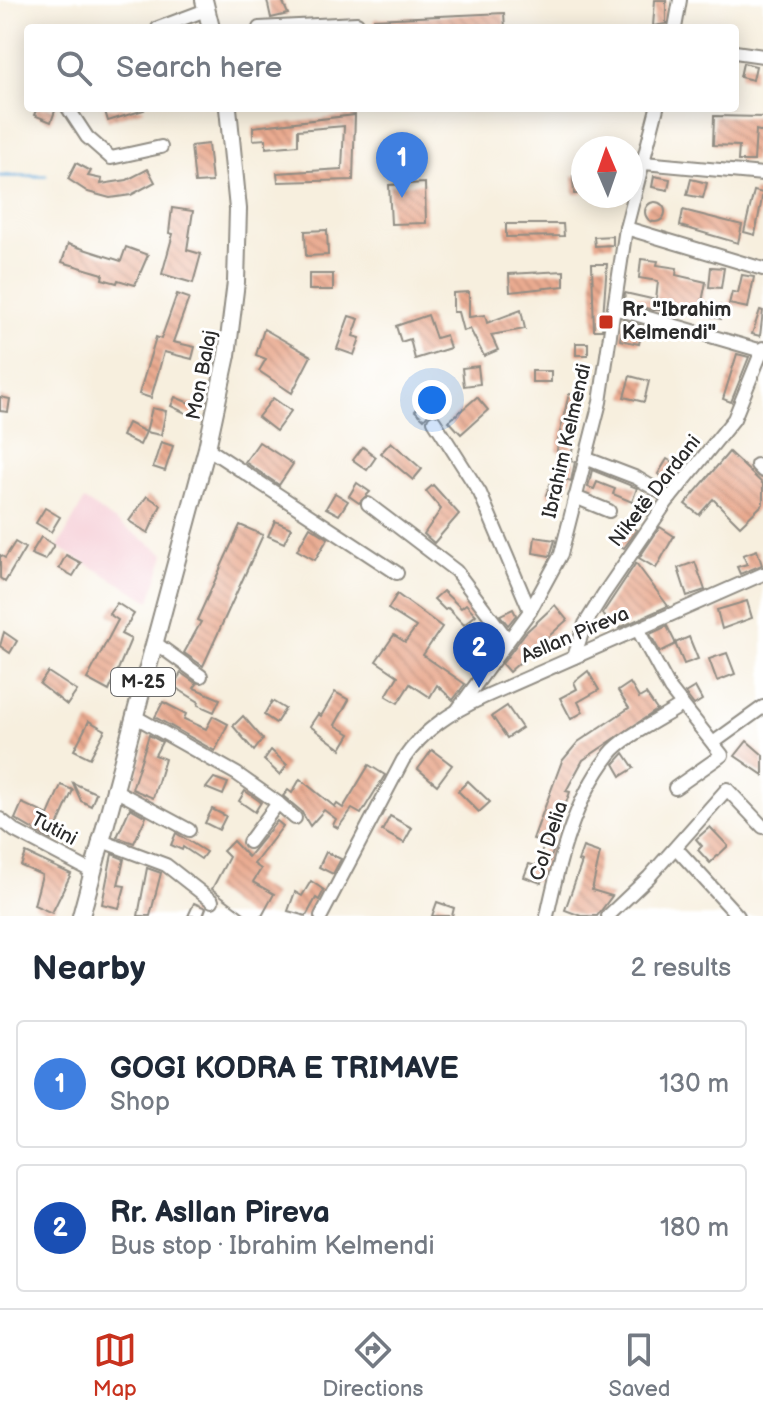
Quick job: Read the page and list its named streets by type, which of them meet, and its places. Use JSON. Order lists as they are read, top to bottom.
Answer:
{
  "streets": {
    "main road": ["Mon Balaj", "M-25"],
    "street": [
      "Ibrahim Kelmendi",
      "Niketë Dardani",
      "Asllan Pireva",
      "Tutini",
      "Col Delia"
    ]
  },
  "crossings": [
    ["Mon Balaj", "Tutini"],
    ["Ibrahim Kelmendi", "Asllan Pireva"],
    ["Niketë Dardani", "Asllan Pireva"]
  ],
  "places": {
    "transit": ["Rr. \"Ibrahim Kelmendi\""]
  },
  "north": "top",
  "page": {
    "search": "Search here",
    "pins": ["1", "2"],
    "heading": ["Nearby", "2 results"],
    "list": [
      {
        "mark": "1",
        "name": "GOGI KODRA E TRIMAVE",
        "note": "Shop",
        "value": "130 m"
      },
      {
        "mark": "2",
        "name": "Rr. Asllan Pireva",
        "note": "Bus stop · Ibrahim Kelmendi",
        "value": "180 m"
      }
    ],
    "nav": ["Map", "Directions", "Saved"]
  }
}
